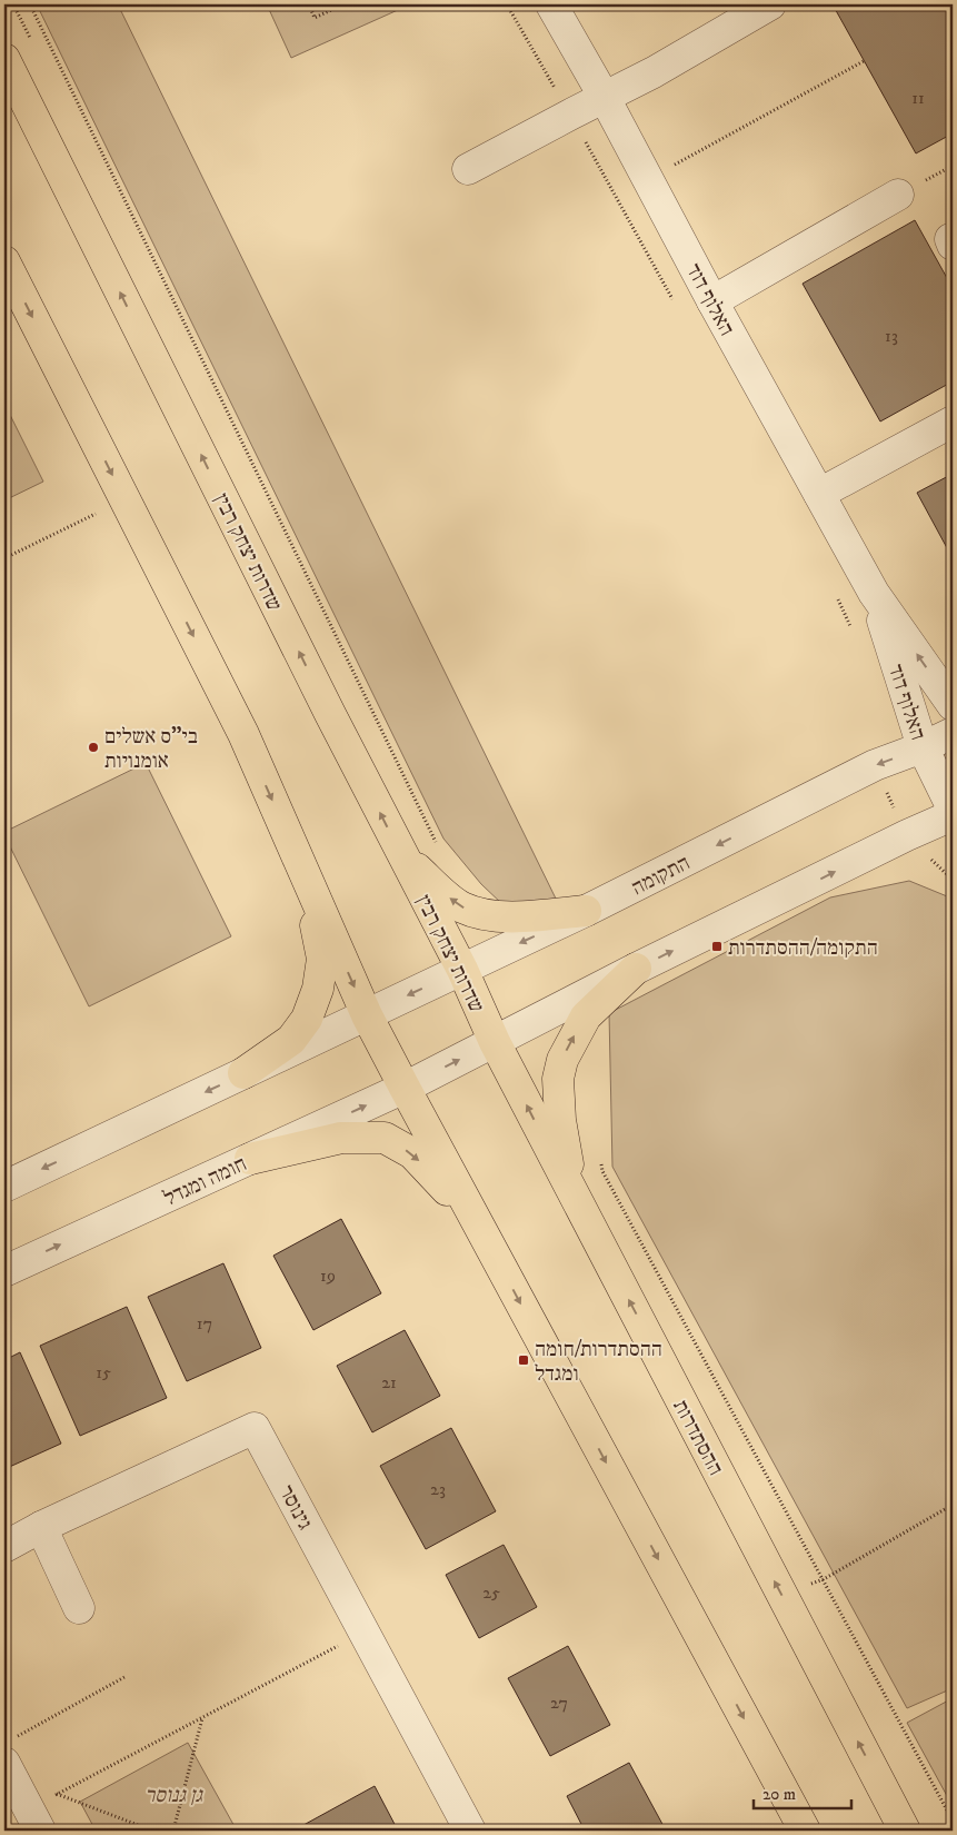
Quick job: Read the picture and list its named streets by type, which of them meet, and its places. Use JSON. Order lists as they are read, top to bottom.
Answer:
{
  "streets": {
    "main road": ["שדרות יצחק רבין", "ההסתדרות"],
    "street": [
      "האלוף דוד",
      "התקומה",
      "חומה ומגדל",
      "גינוסר"
    ]
  },
  "crossings": [
    ["האלוף דוד", "התקומה"],
    ["שדרות יצחק רבין", "התקומה"],
    ["שדרות יצחק רבין", "ההסתדרות"]
  ],
  "parks": ["גן גנוסר"],
  "places": {
    "other": ["בי\"ס אשלים אומנויות"],
    "transit": ["התקומה/ההסתדרות", "ההסתדרות/חומה ומגדל"]
  },
  "house_numbers": [
    "11",
    "13",
    "19",
    "17",
    "15",
    "21",
    "23",
    "25",
    "27"
  ],
  "scale_bar": "20 m"
}
